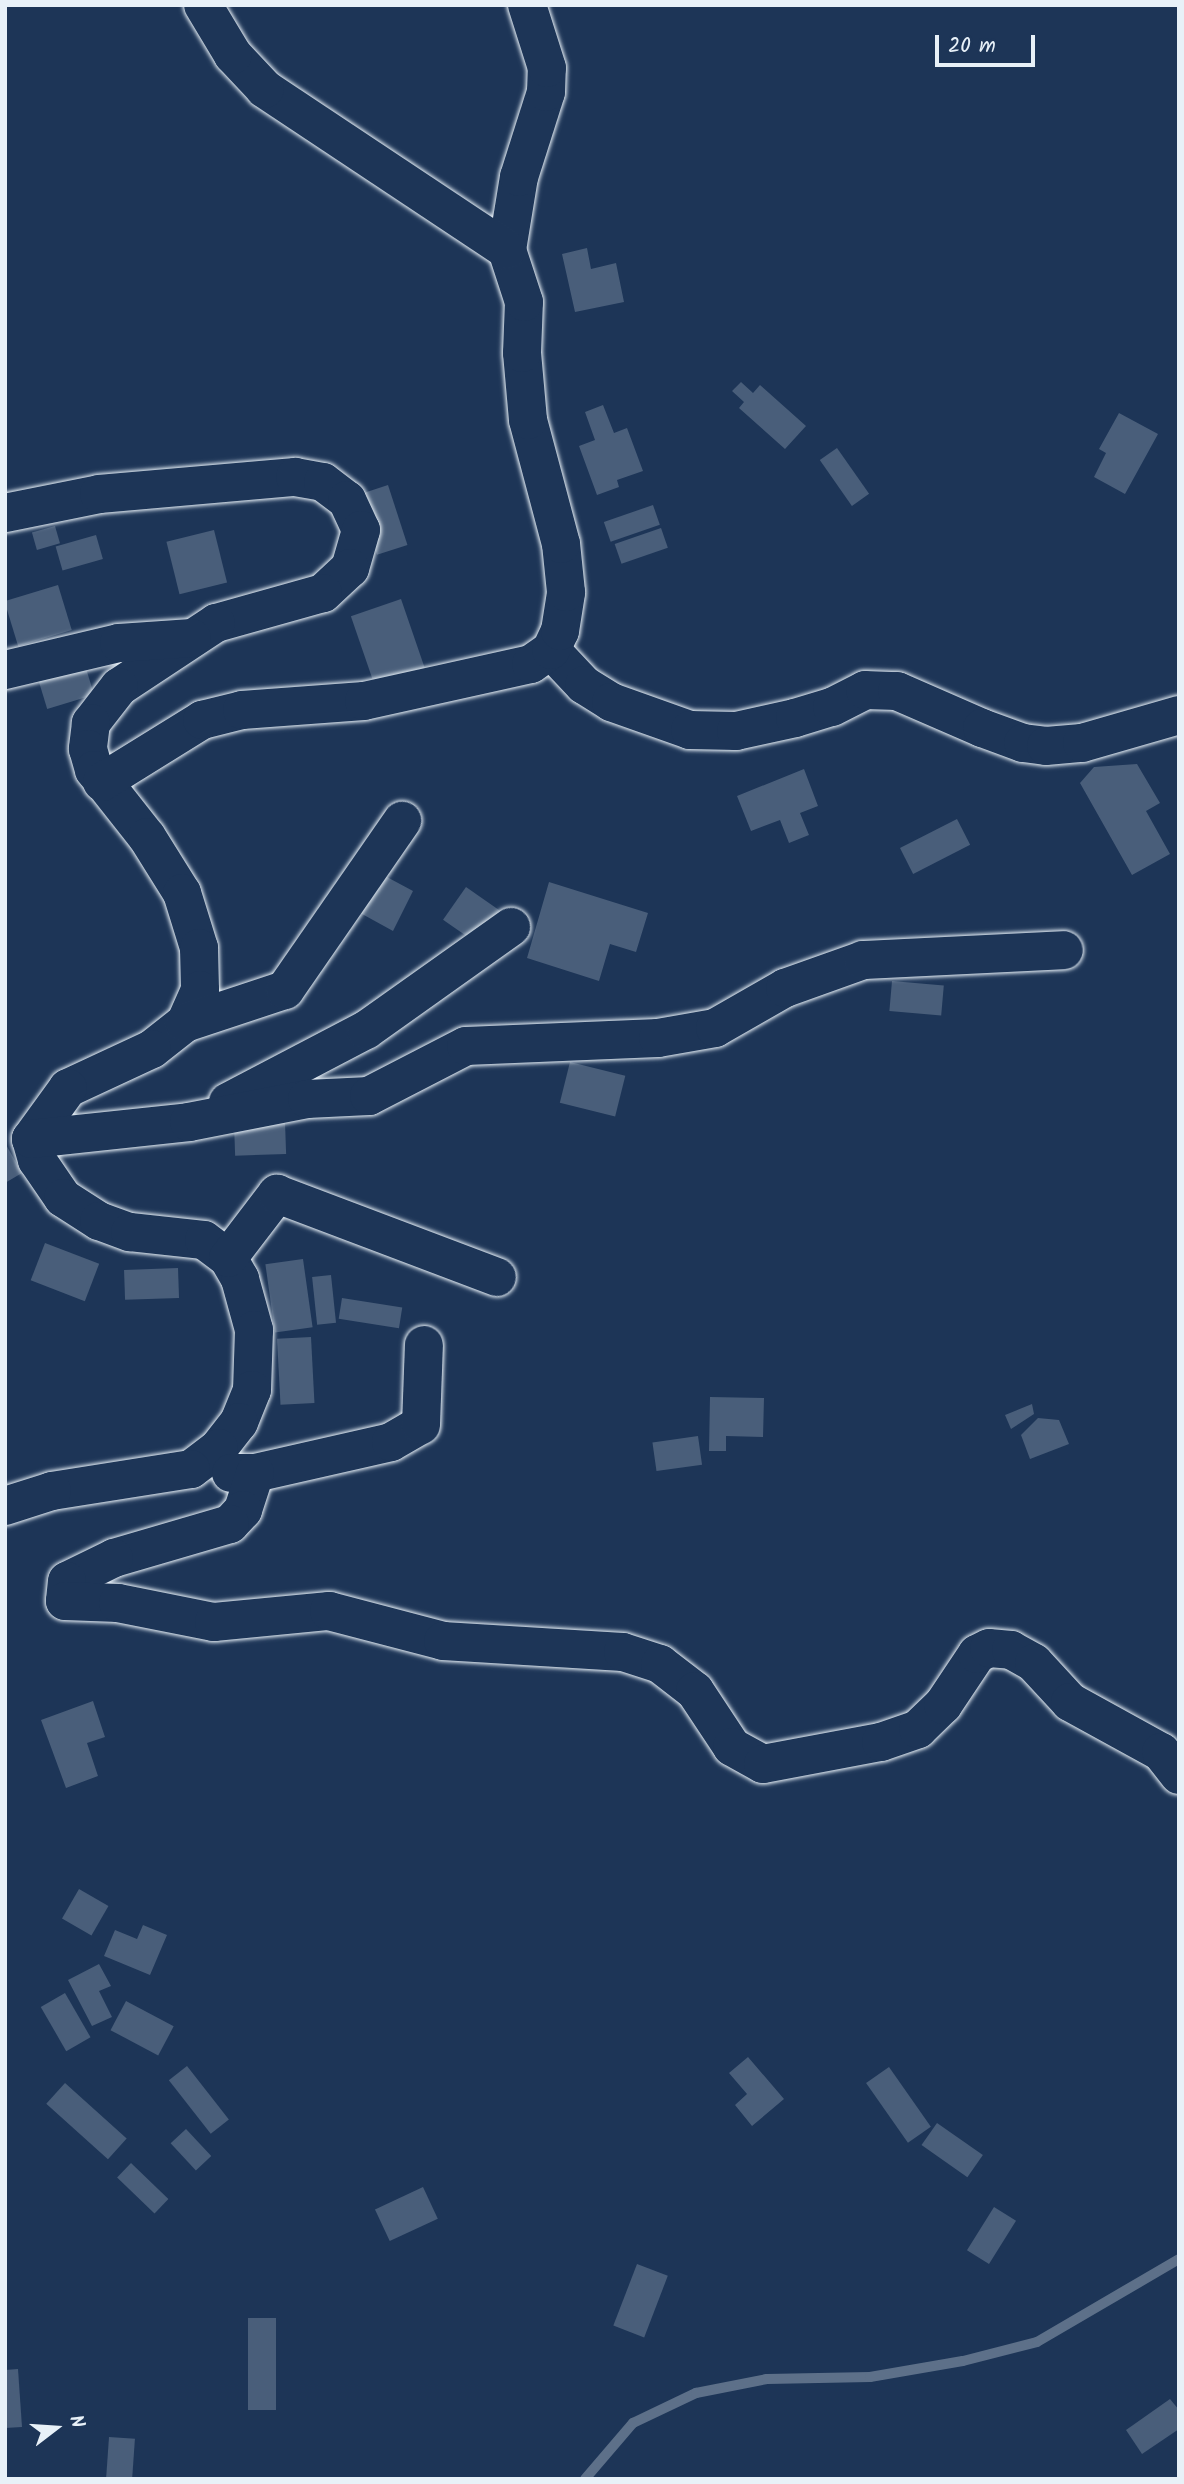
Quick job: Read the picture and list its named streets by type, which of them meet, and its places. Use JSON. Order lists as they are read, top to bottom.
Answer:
{
  "scale_bar": "20 m",
  "north": "right"
}
